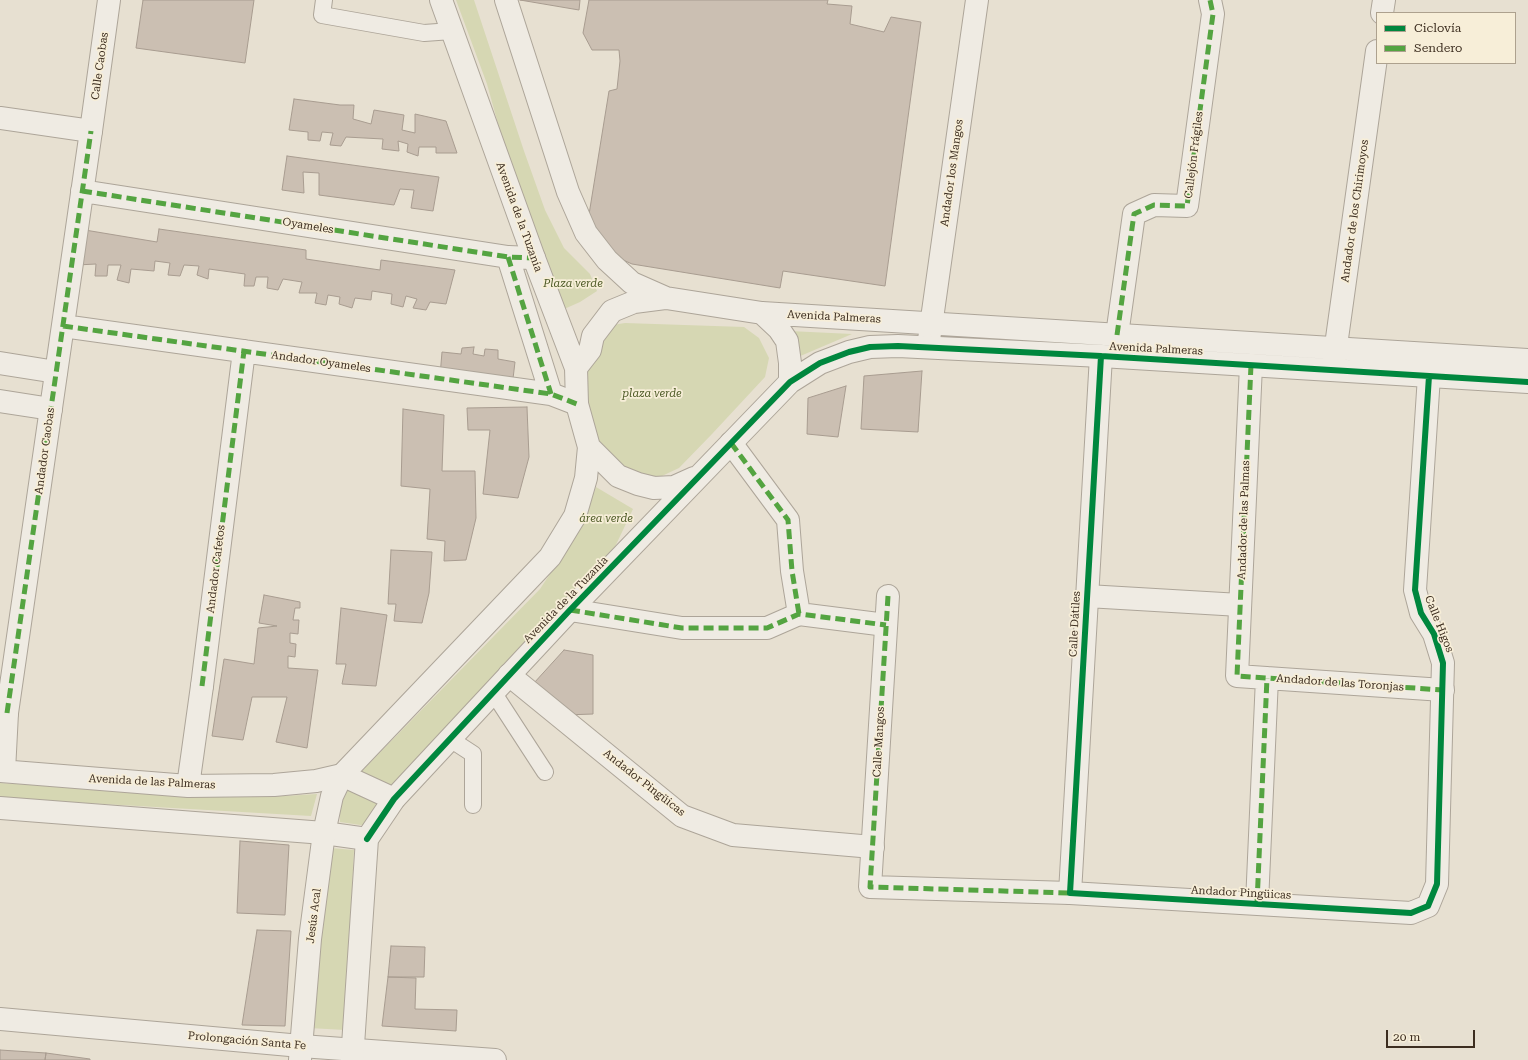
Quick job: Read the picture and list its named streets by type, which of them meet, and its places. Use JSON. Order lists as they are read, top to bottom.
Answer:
{
  "streets": {
    "street": [
      "Calle Caobas",
      "Callejón Frágiles",
      "Andador los Mangos",
      "Andador de los Chirimoyos",
      "Avenida de la Tuzanía",
      "Oyameles",
      "Avenida Palmeras",
      "Andador Oyameles",
      "Andador Caobas",
      "Andador de las Palmas",
      "Andador Cafetos",
      "Calle Dátiles",
      "Calle Higos",
      "Andador de las Toronjas",
      "Calle Mangos",
      "Avenida de las Palmeras",
      "Andador Pingüicas",
      "Jesús Acal",
      "Prolongación Santa Fe"
    ]
  },
  "crossings": [
    ["Calle Caobas", "Andador Caobas"],
    ["Callejón Frágiles", "Avenida Palmeras"],
    ["Andador los Mangos", "Avenida Palmeras"],
    ["Andador de los Chirimoyos", "Avenida Palmeras"],
    ["Avenida de la Tuzanía", "Oyameles"],
    ["Avenida de la Tuzanía", "Avenida Palmeras"],
    ["Avenida de la Tuzanía", "Andador Oyameles"],
    ["Avenida de la Tuzanía", "Avenida de las Palmeras"],
    ["Avenida de la Tuzanía", "Andador Pingüicas"],
    ["Avenida de la Tuzanía", "Jesús Acal"],
    ["Oyameles", "Andador Caobas"],
    ["Avenida Palmeras", "Andador de las Palmas"],
    ["Avenida Palmeras", "Calle Dátiles"],
    ["Avenida Palmeras", "Calle Higos"],
    ["Andador Oyameles", "Andador Caobas"],
    ["Andador Oyameles", "Andador Cafetos"],
    ["Andador Caobas", "Avenida de las Palmeras"],
    ["Andador de las Palmas", "Andador de las Toronjas"],
    ["Andador Cafetos", "Avenida de las Palmeras"],
    ["Calle Dátiles", "Andador Pingüicas"],
    ["Calle Higos", "Andador de las Toronjas"],
    ["Calle Higos", "Andador Pingüicas"],
    ["Calle Mangos", "Andador Pingüicas"],
    ["Avenida de las Palmeras", "Jesús Acal"],
    ["Jesús Acal", "Prolongación Santa Fe"]
  ],
  "parks": ["Plaza verde", "plaza verde", "área verde"],
  "legend": ["Ciclovía", "Sendero"],
  "scale_bar": "20 m"
}
